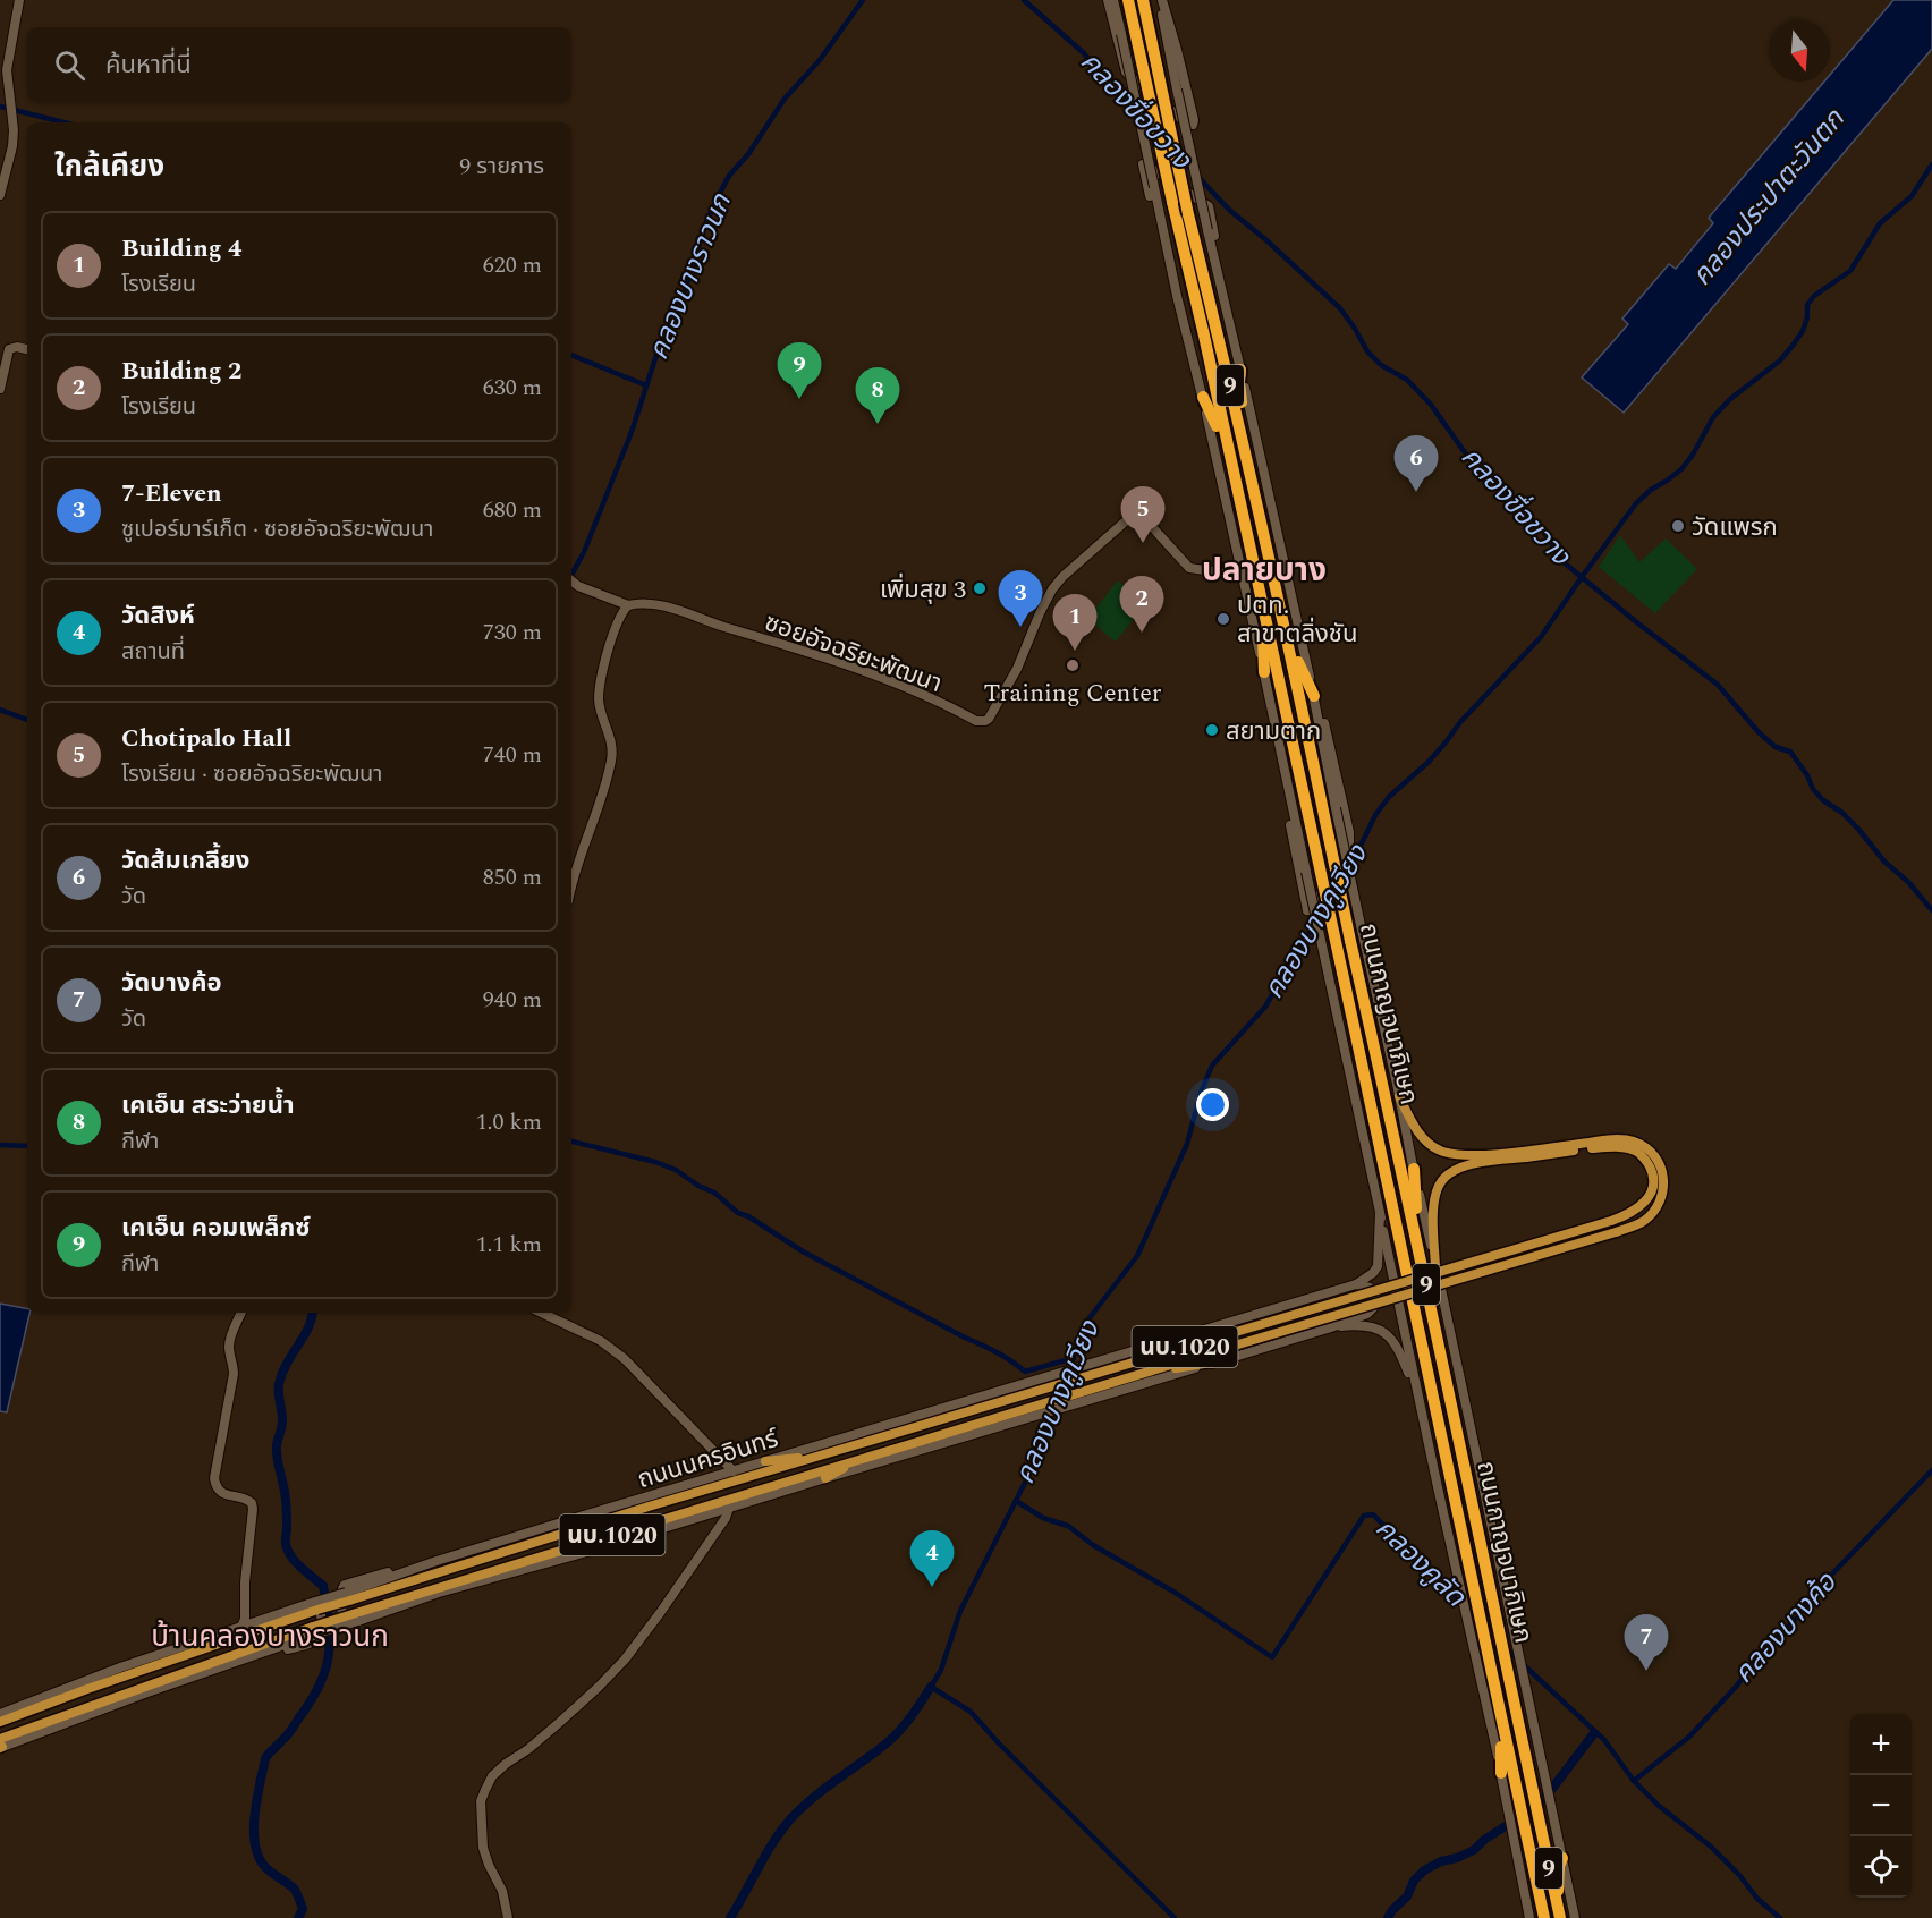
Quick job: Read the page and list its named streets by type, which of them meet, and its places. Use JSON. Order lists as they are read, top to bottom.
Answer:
{
  "streets": {
    "highway": ["9", "ถนนกาญจนาภิเษก"],
    "main road": ["ซอยอัจฉริยะพัฒนา", "นบ.1020", "ถนนนครอินทร์"]
  },
  "crossings": [
    ["นบ.1020", "ถนนนครอินทร์"]
  ],
  "districts": ["ปลายบาง", "บ้านคลองบางราวนก"],
  "water": [
    "คลองขื่อขวาง",
    "คลองประปาตะวันตก",
    "คลองบางราวนก",
    "คลองบางคูเวียง",
    "คลองคูลัด",
    "คลองบางค้อ"
  ],
  "places": [
    "วัดแพรก",
    "เพิ่มสุข 3",
    "ปตท. สาขาตลิ่งชัน",
    "Training Center",
    "สยามตาก"
  ],
  "north": "bottom",
  "page": {
    "search": "ค้นหาที่นี่",
    "heading": ["ใกล้เคียง", "9 รายการ"],
    "list": [
      {
        "mark": "1",
        "name": "Building 4",
        "note": "โรงเรียน",
        "value": "620 m"
      },
      {
        "mark": "2",
        "name": "Building 2",
        "note": "โรงเรียน",
        "value": "630 m"
      },
      {
        "mark": "3",
        "name": "7-Eleven",
        "note": "ซูเปอร์มาร์เก็ต · ซอยอัจฉริยะพัฒนา",
        "value": "680 m"
      },
      {
        "mark": "4",
        "name": "วัดสิงห์",
        "note": "สถานที่",
        "value": "730 m"
      },
      {
        "mark": "5",
        "name": "Chotipalo Hall",
        "note": "โรงเรียน · ซอยอัจฉริยะพัฒนา",
        "value": "740 m"
      },
      {
        "mark": "6",
        "name": "วัดส้มเกลี้ยง",
        "note": "วัด",
        "value": "850 m"
      },
      {
        "mark": "7",
        "name": "วัดบางค้อ",
        "note": "วัด",
        "value": "940 m"
      },
      {
        "mark": "8",
        "name": "เคเอ็น สระว่ายน้ำ",
        "note": "กีฬา",
        "value": "1.0 km"
      },
      {
        "mark": "9",
        "name": "เคเอ็น คอมเพล็กซ์",
        "note": "กีฬา",
        "value": "1.1 km"
      }
    ],
    "pins": [
      "9",
      "8",
      "6",
      "5",
      "3",
      "2",
      "1",
      "4",
      "7"
    ],
    "map_buttons": ["+", "−"]
  }
}
